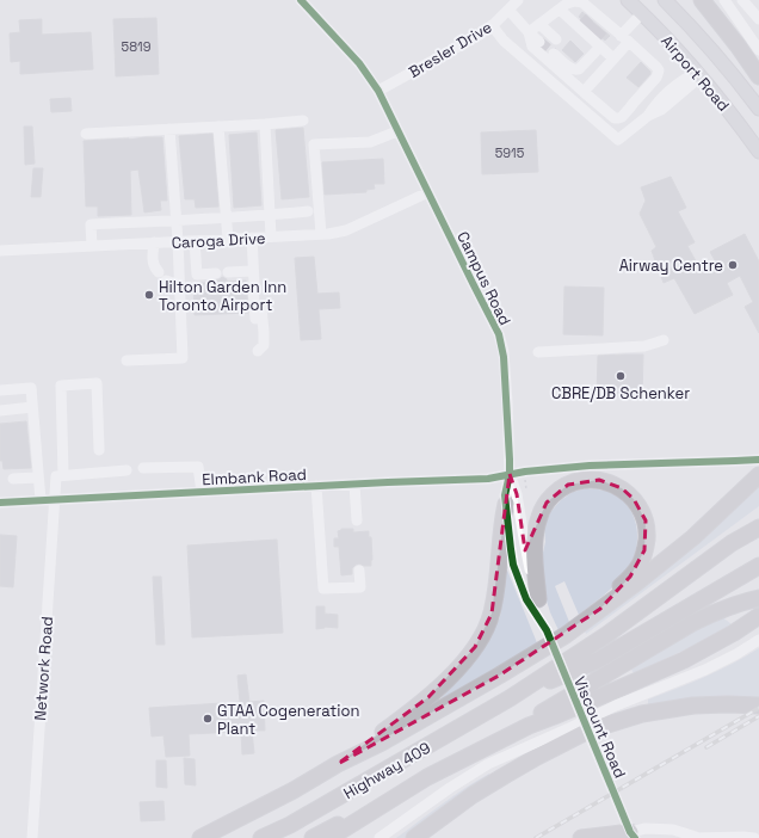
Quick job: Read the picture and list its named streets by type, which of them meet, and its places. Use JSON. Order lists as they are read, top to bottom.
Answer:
{
  "streets": {
    "highway": ["Highway 409"],
    "main road": ["Airport Road"],
    "street": [
      "Bresler Drive",
      "Caroga Drive",
      "Campus Road",
      "Elmbank Road",
      "Network Road",
      "Viscount Road"
    ]
  },
  "crossings": [
    ["Bresler Drive", "Campus Road"],
    ["Caroga Drive", "Campus Road"],
    ["Campus Road", "Elmbank Road"],
    ["Campus Road", "Viscount Road"],
    ["Elmbank Road", "Network Road"]
  ],
  "places": [
    "Airway Centre",
    "Hilton Garden Inn Toronto Airport",
    "CBRE/DB Schenker",
    "GTAA Cogeneration Plant"
  ],
  "house_numbers": ["5819", "5915"]
}
